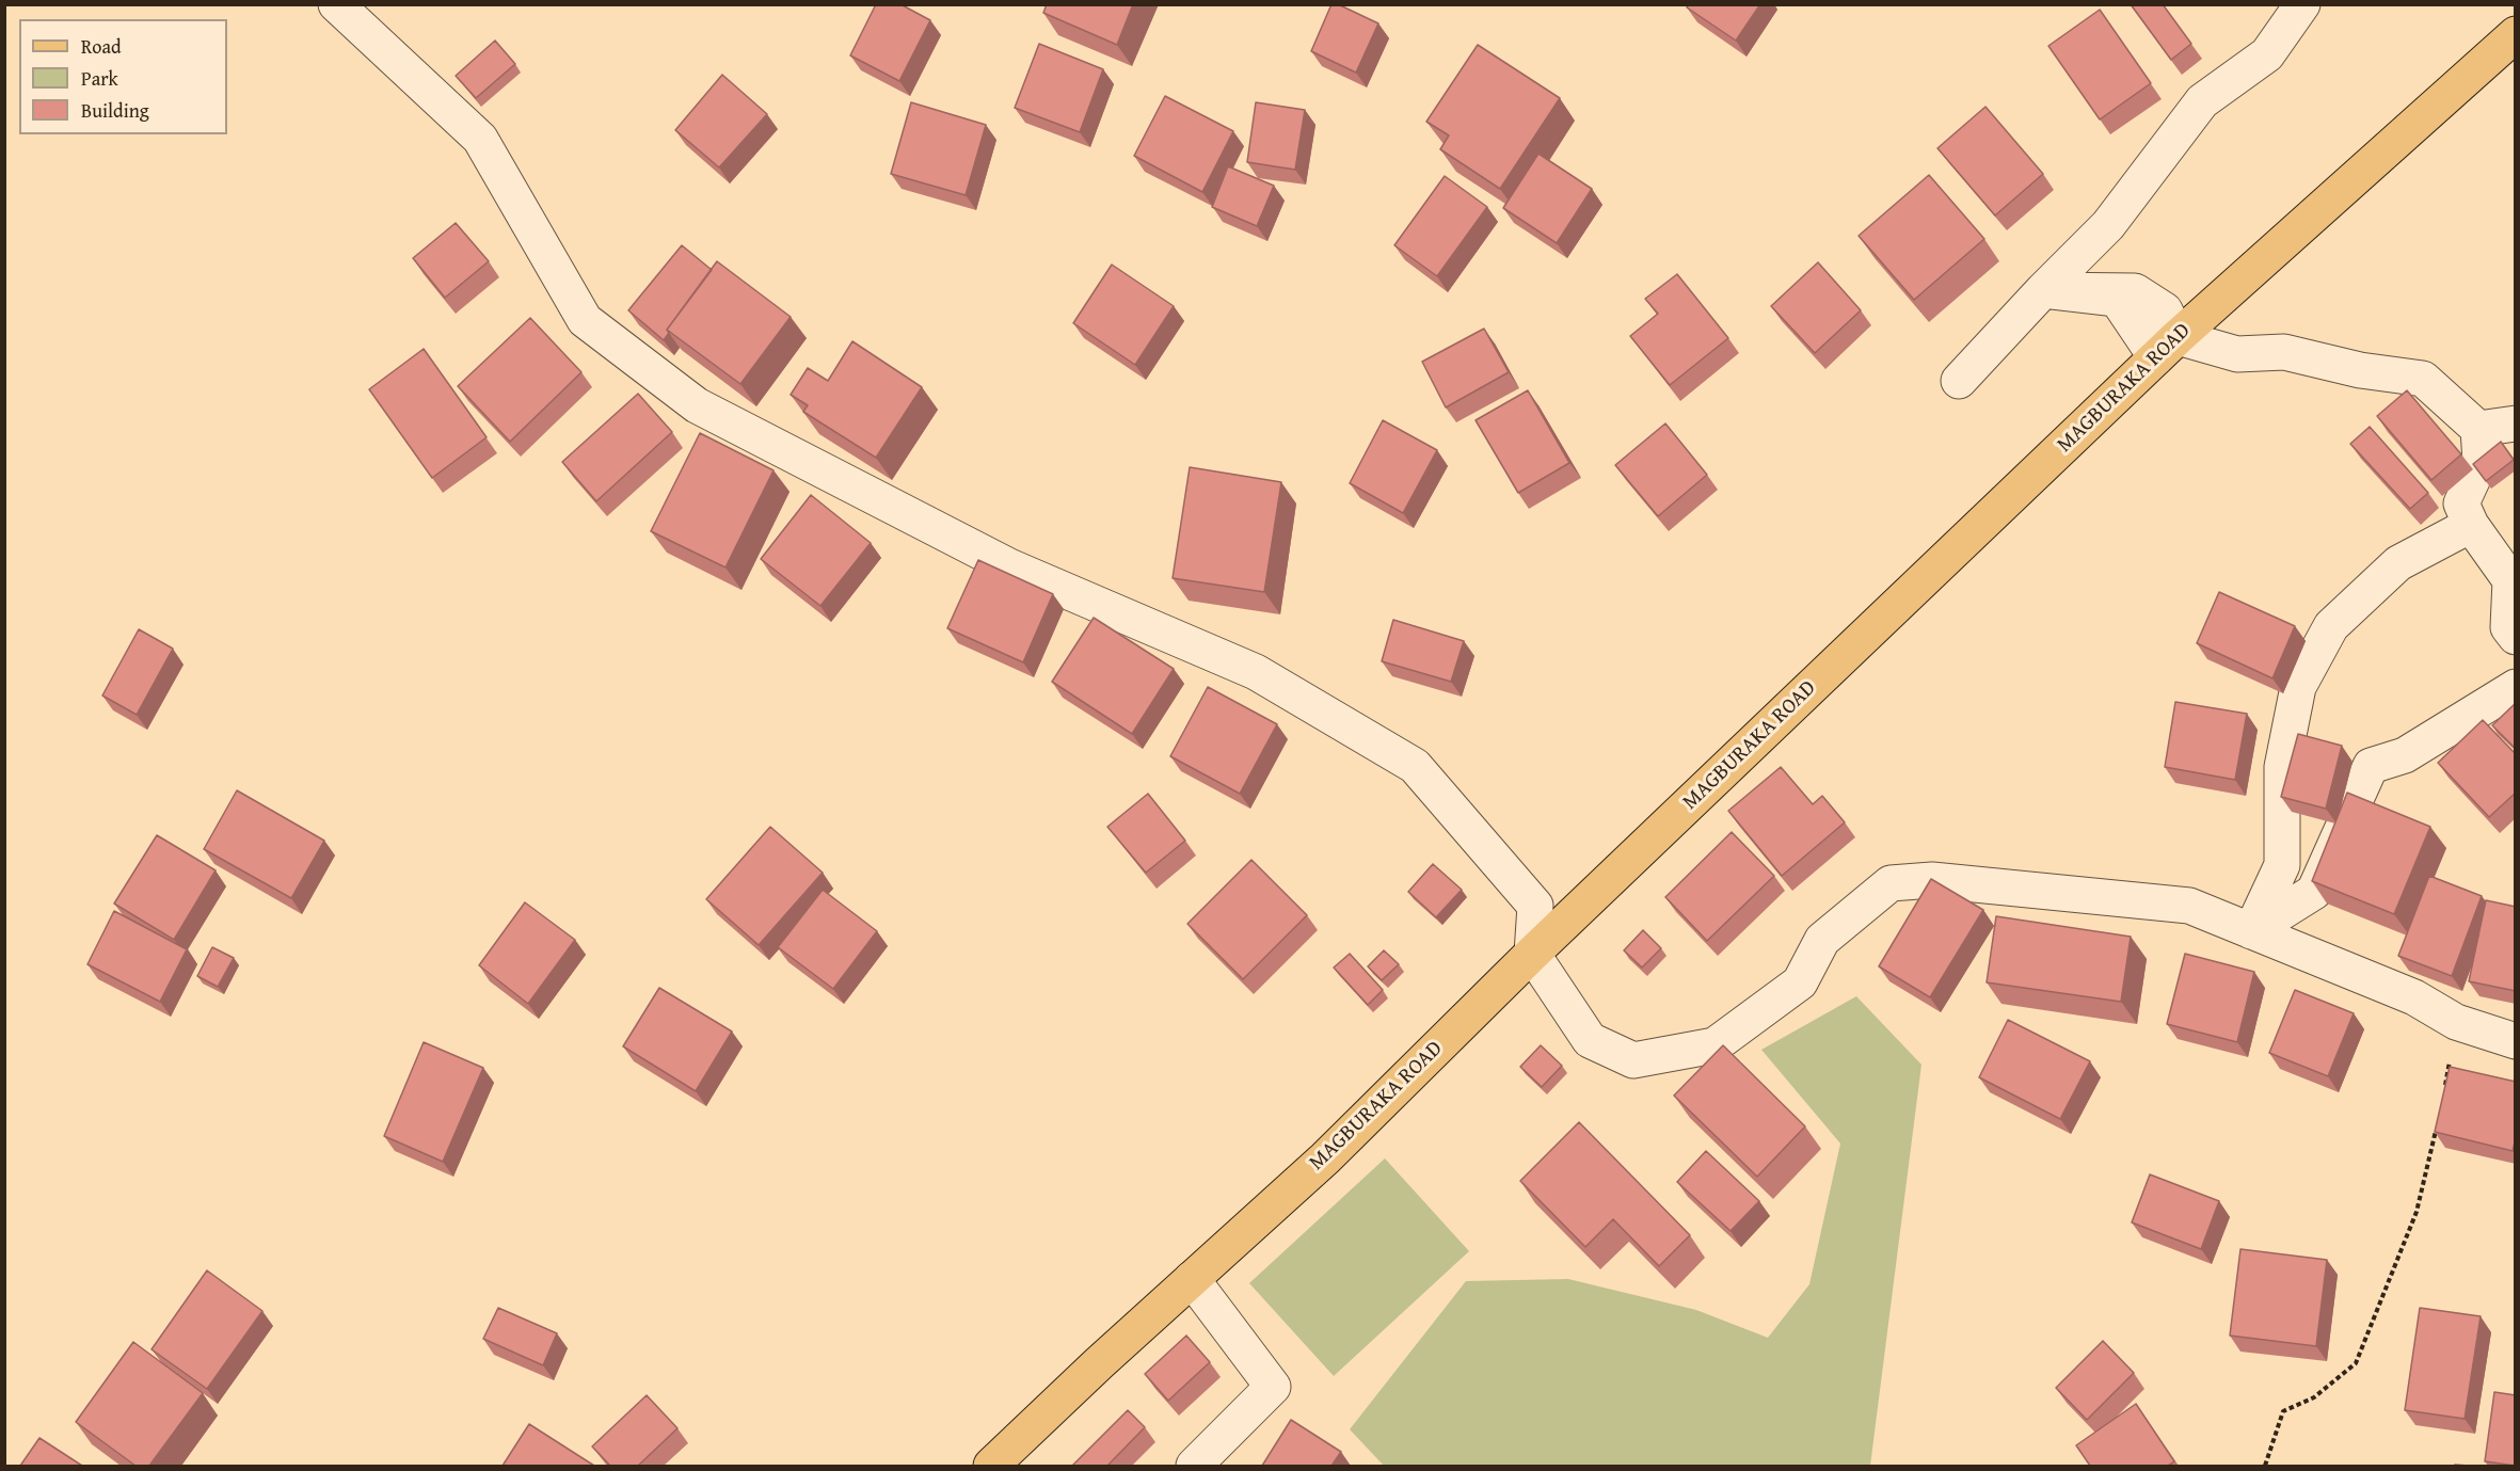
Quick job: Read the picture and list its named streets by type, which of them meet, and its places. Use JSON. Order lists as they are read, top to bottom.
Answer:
{
  "streets": {
    "main road": ["MAGBURAKA ROAD"]
  },
  "legend": ["Road", "Park", "Building"]
}
